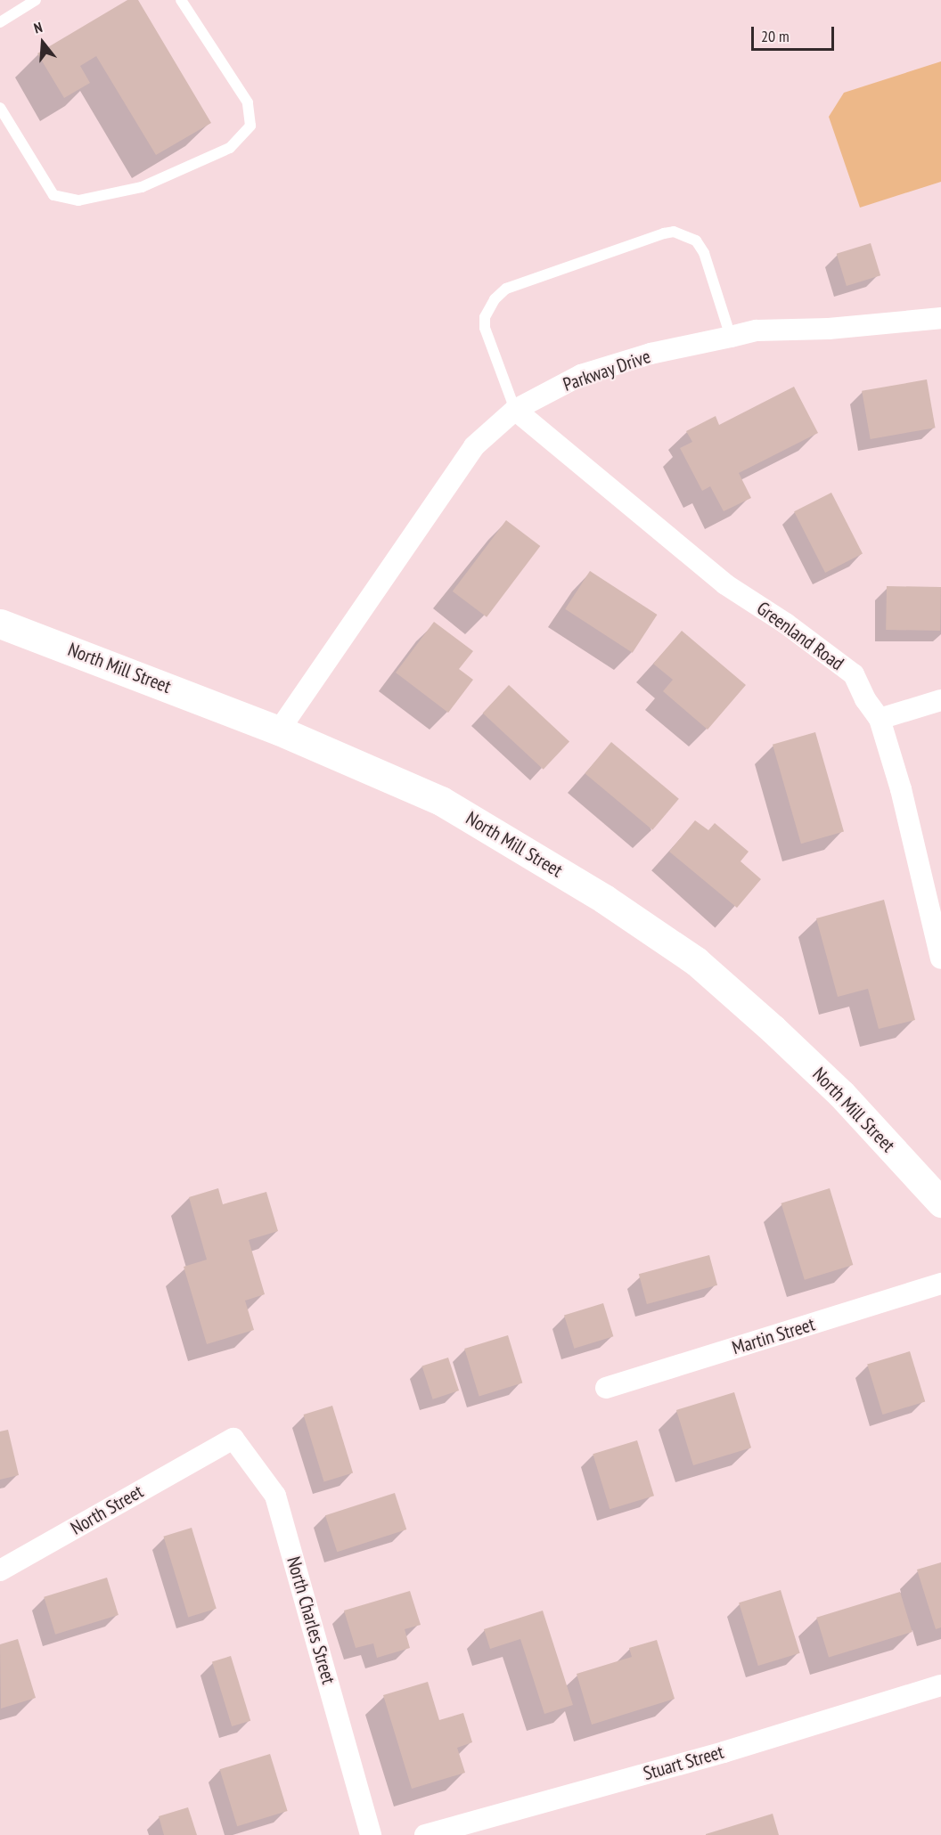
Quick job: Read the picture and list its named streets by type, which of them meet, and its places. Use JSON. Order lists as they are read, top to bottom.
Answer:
{
  "streets": {
    "main road": ["North Mill Street"],
    "street": [
      "Parkway Drive",
      "Greenland Road",
      "Martin Street",
      "North Street",
      "North Charles Street",
      "Stuart Street"
    ]
  },
  "crossings": [
    ["Parkway Drive", "Greenland Road"],
    ["Parkway Drive", "North Mill Street"],
    ["North Street", "North Charles Street"]
  ],
  "scale_bar": "20 m",
  "north": "top"
}
